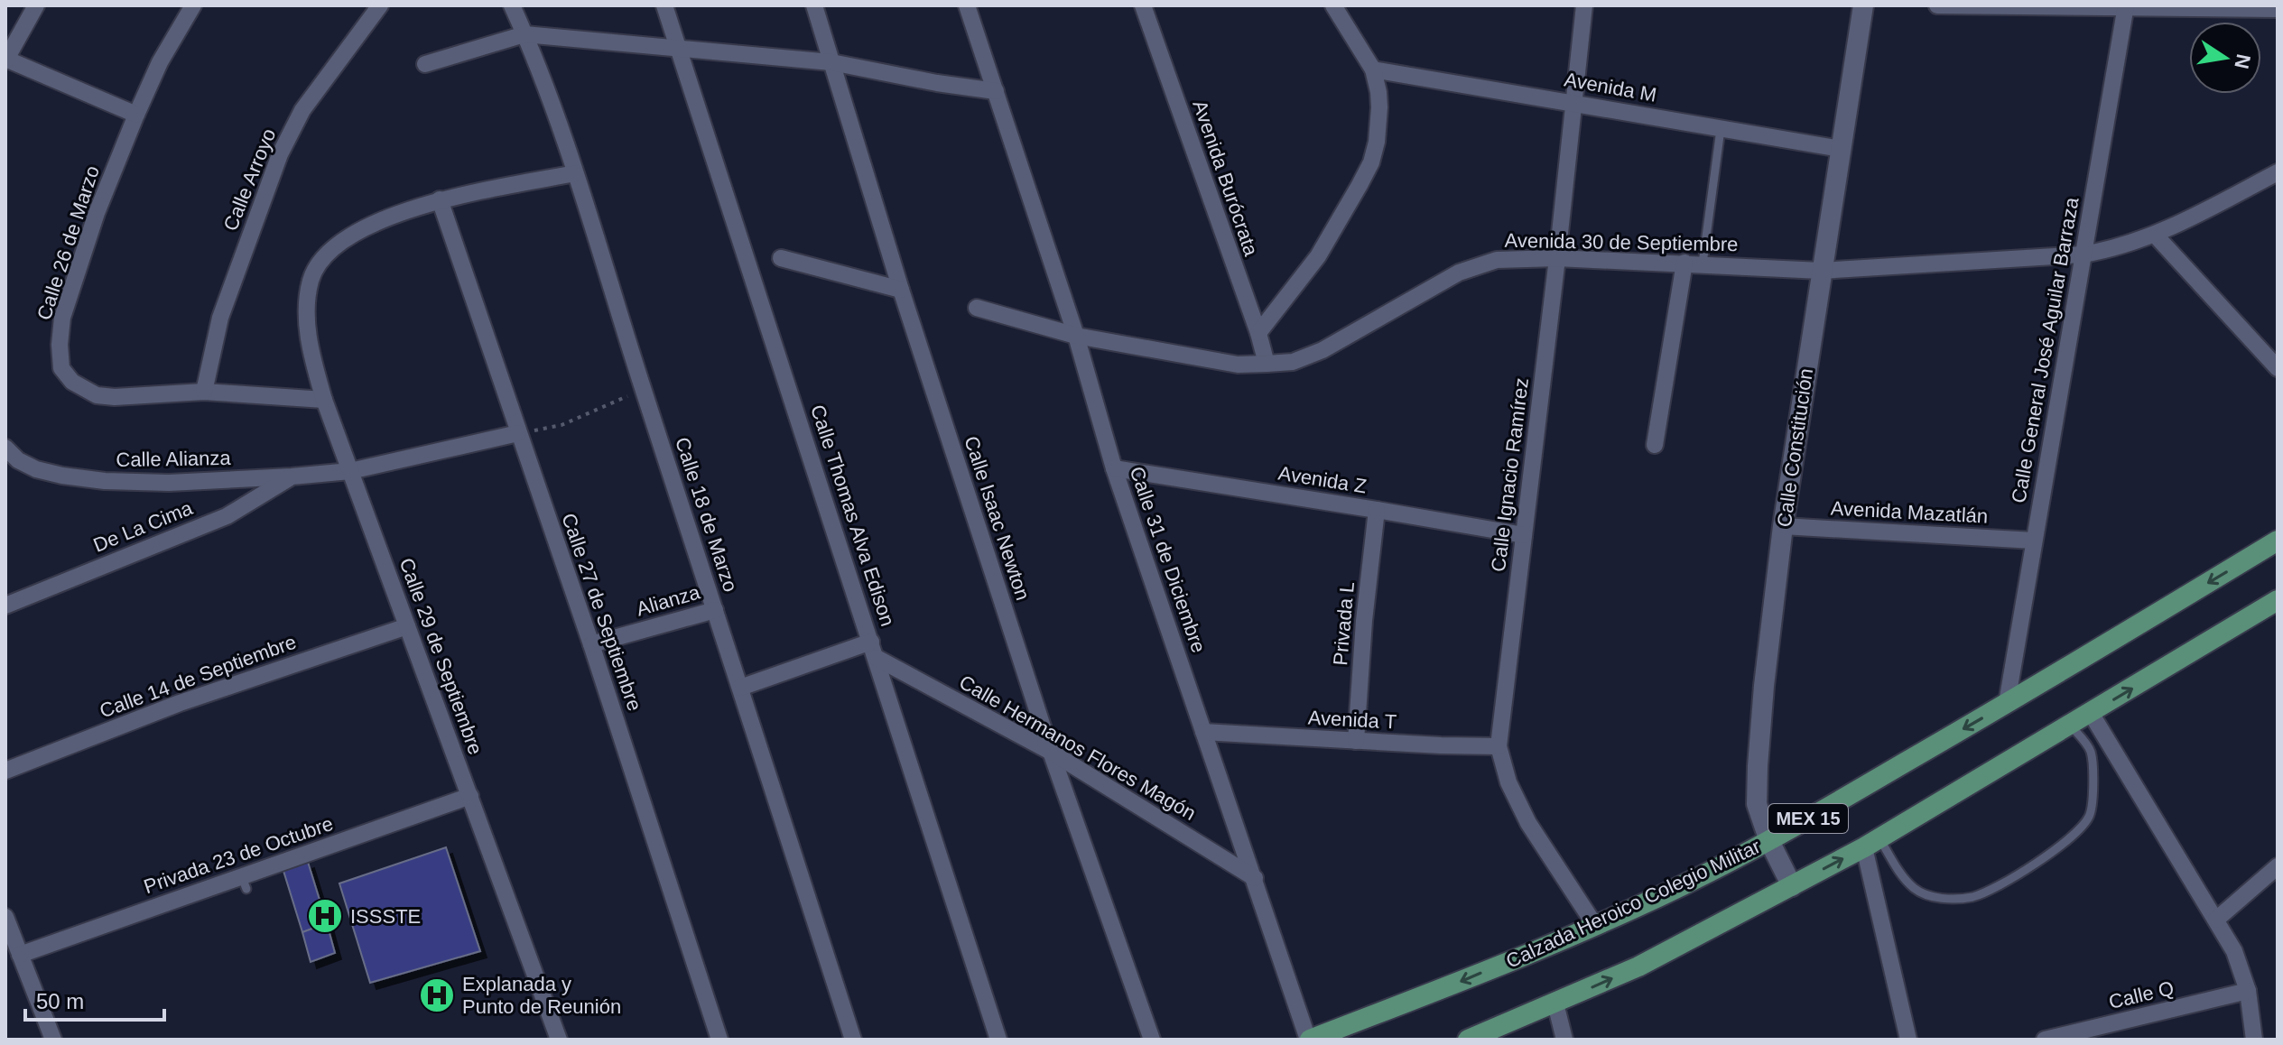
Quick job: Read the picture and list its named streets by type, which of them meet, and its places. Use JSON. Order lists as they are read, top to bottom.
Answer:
{
  "streets": {
    "main road": ["MEX 15", "Calzada Heroico Colegio Militar"],
    "street": [
      "Avenida M",
      "Avenida Burócrata",
      "Calle Arroyo",
      "Avenida 30 de Septiembre",
      "Calle 26 de Marzo",
      "Calle General José Aguilar Barraza",
      "Calle Constitución",
      "Calle Alianza",
      "Calle Ignacio Ramírez",
      "Avenida Z",
      "Avenida Mazatlán",
      "Calle 18 de Marzo",
      "Calle Thomas Alva Edison",
      "Calle Isaac Newton",
      "De La Cima",
      "Calle 31 de Diciembre",
      "Alianza",
      "Calle 27 de Septiembre",
      "Privada L",
      "Calle 29 de Septiembre",
      "Calle 14 de Septiembre",
      "Avenida T",
      "Calle Hermanos Flores Magón",
      "Privada 23 de Octubre",
      "Calle Q"
    ]
  },
  "crossings": [
    ["Avenida M", "Calle Constitución"],
    ["Avenida M", "Calle Ignacio Ramírez"],
    ["Avenida Burócrata", "Avenida 30 de Septiembre"],
    ["Calle Arroyo", "Calle 26 de Marzo"],
    ["Avenida 30 de Septiembre", "Calle General José Aguilar Barraza"],
    ["Avenida 30 de Septiembre", "Calle Constitución"],
    ["Avenida 30 de Septiembre", "Calle Ignacio Ramírez"],
    ["Avenida 30 de Septiembre", "Calle 31 de Diciembre"],
    ["Calle 26 de Marzo", "Calle 29 de Septiembre"],
    ["Calle General José Aguilar Barraza", "Avenida Mazatlán"],
    ["Calle General José Aguilar Barraza", "Calzada Heroico Colegio Militar"],
    ["Calle Constitución", "Avenida Mazatlán"],
    ["Calle Constitución", "MEX 15"],
    ["Calle Constitución", "Calzada Heroico Colegio Militar"],
    ["Calle Alianza", "De La Cima"],
    ["Calle Alianza", "Calle 29 de Septiembre"],
    ["Calle Ignacio Ramírez", "Avenida Z"],
    ["Calle Ignacio Ramírez", "Avenida T"],
    ["Calle Ignacio Ramírez", "Calzada Heroico Colegio Militar"],
    ["Avenida Z", "Calle 31 de Diciembre"],
    ["Avenida Z", "Privada L"],
    ["Calle 18 de Marzo", "Alianza"],
    ["Calle Thomas Alva Edison", "Calle Hermanos Flores Magón"],
    ["Calle Isaac Newton", "Calle Hermanos Flores Magón"],
    ["Calle 31 de Diciembre", "Avenida T"],
    ["Calle 31 de Diciembre", "Calle Hermanos Flores Magón"],
    ["Calle 31 de Diciembre", "Calzada Heroico Colegio Militar"],
    ["Alianza", "Calle 27 de Septiembre"],
    ["Calle 27 de Septiembre", "Calle 29 de Septiembre"],
    ["Privada L", "Avenida T"],
    ["Calle 29 de Septiembre", "Calle 14 de Septiembre"],
    ["Calle 29 de Septiembre", "Privada 23 de Octubre"]
  ],
  "places": {
    "hospital": ["ISSSTE", "Explanada y Punto de Reunión"]
  },
  "scale_bar": "50 m",
  "north": "right"
}
